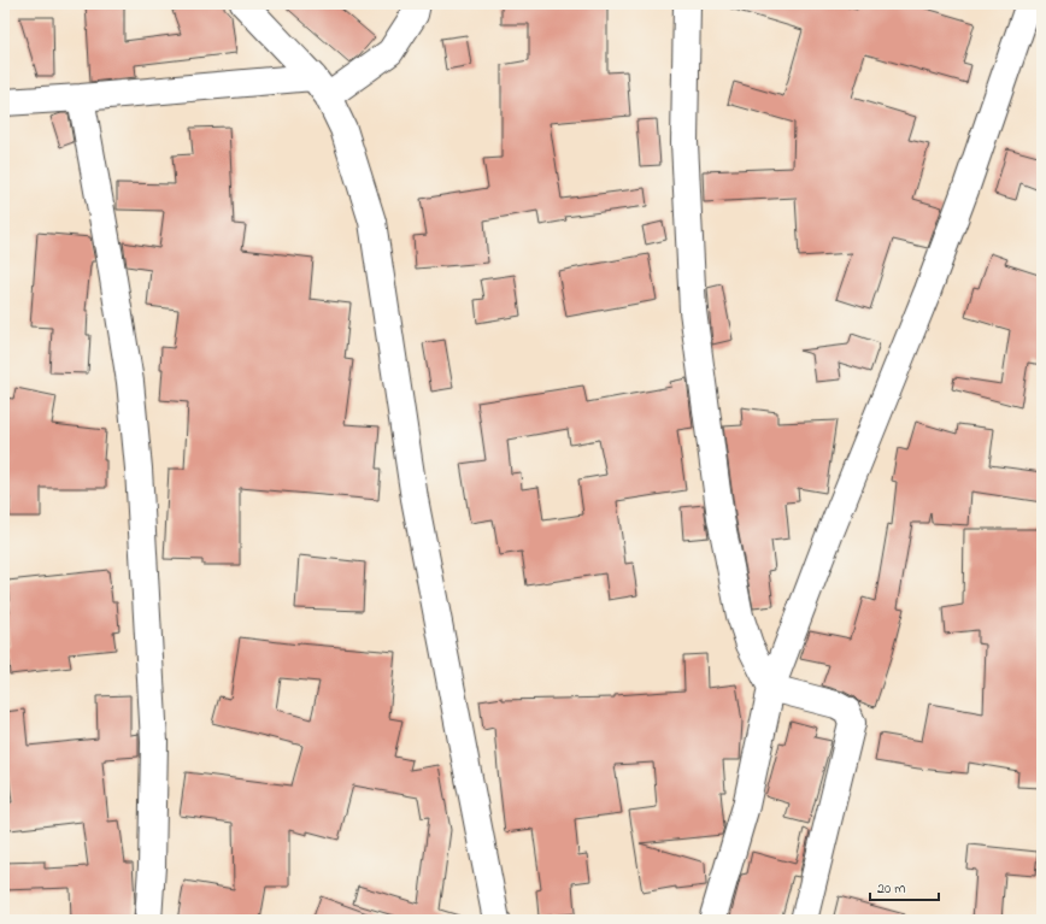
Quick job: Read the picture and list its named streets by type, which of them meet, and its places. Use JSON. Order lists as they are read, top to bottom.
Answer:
{
  "scale_bar": "20 m"
}
